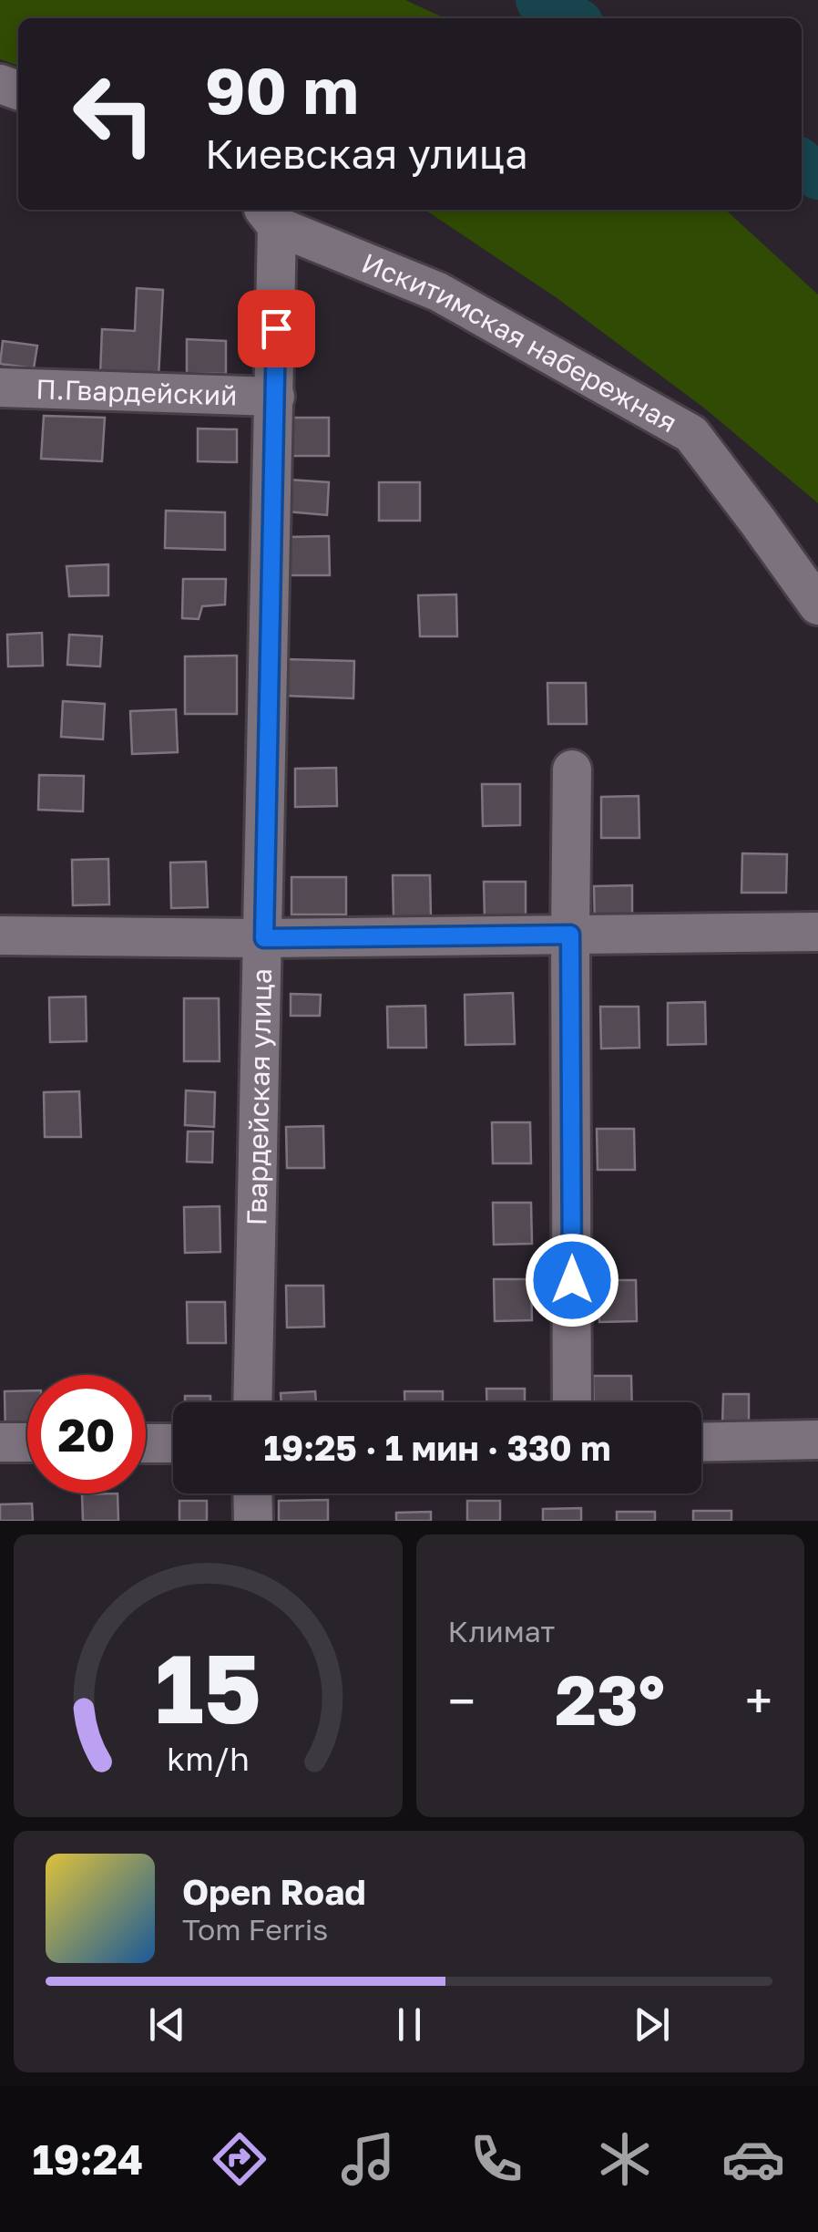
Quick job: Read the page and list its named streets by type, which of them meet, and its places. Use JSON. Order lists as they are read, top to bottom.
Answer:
{
  "streets": {
    "lane": ["Искитимская набережная", "П.Гвардейский", "Гвардейская улица"]
  },
  "crossings": [
    ["Искитимская набережная", "Гвардейская улица"],
    ["П.Гвардейский", "Гвардейская улица"]
  ],
  "page": {
    "turn": ["90 m", "Киевская улица"],
    "limit": "20",
    "trip": "19:25 · 1 мин · 330 m",
    "tile": "Климат",
    "heat": ["−", "23°", "+"],
    "song": ["Open Road", "Tom Ferris"],
    "tabs": "19:24",
    "gauge": ["15", "km/h"]
  }
}
